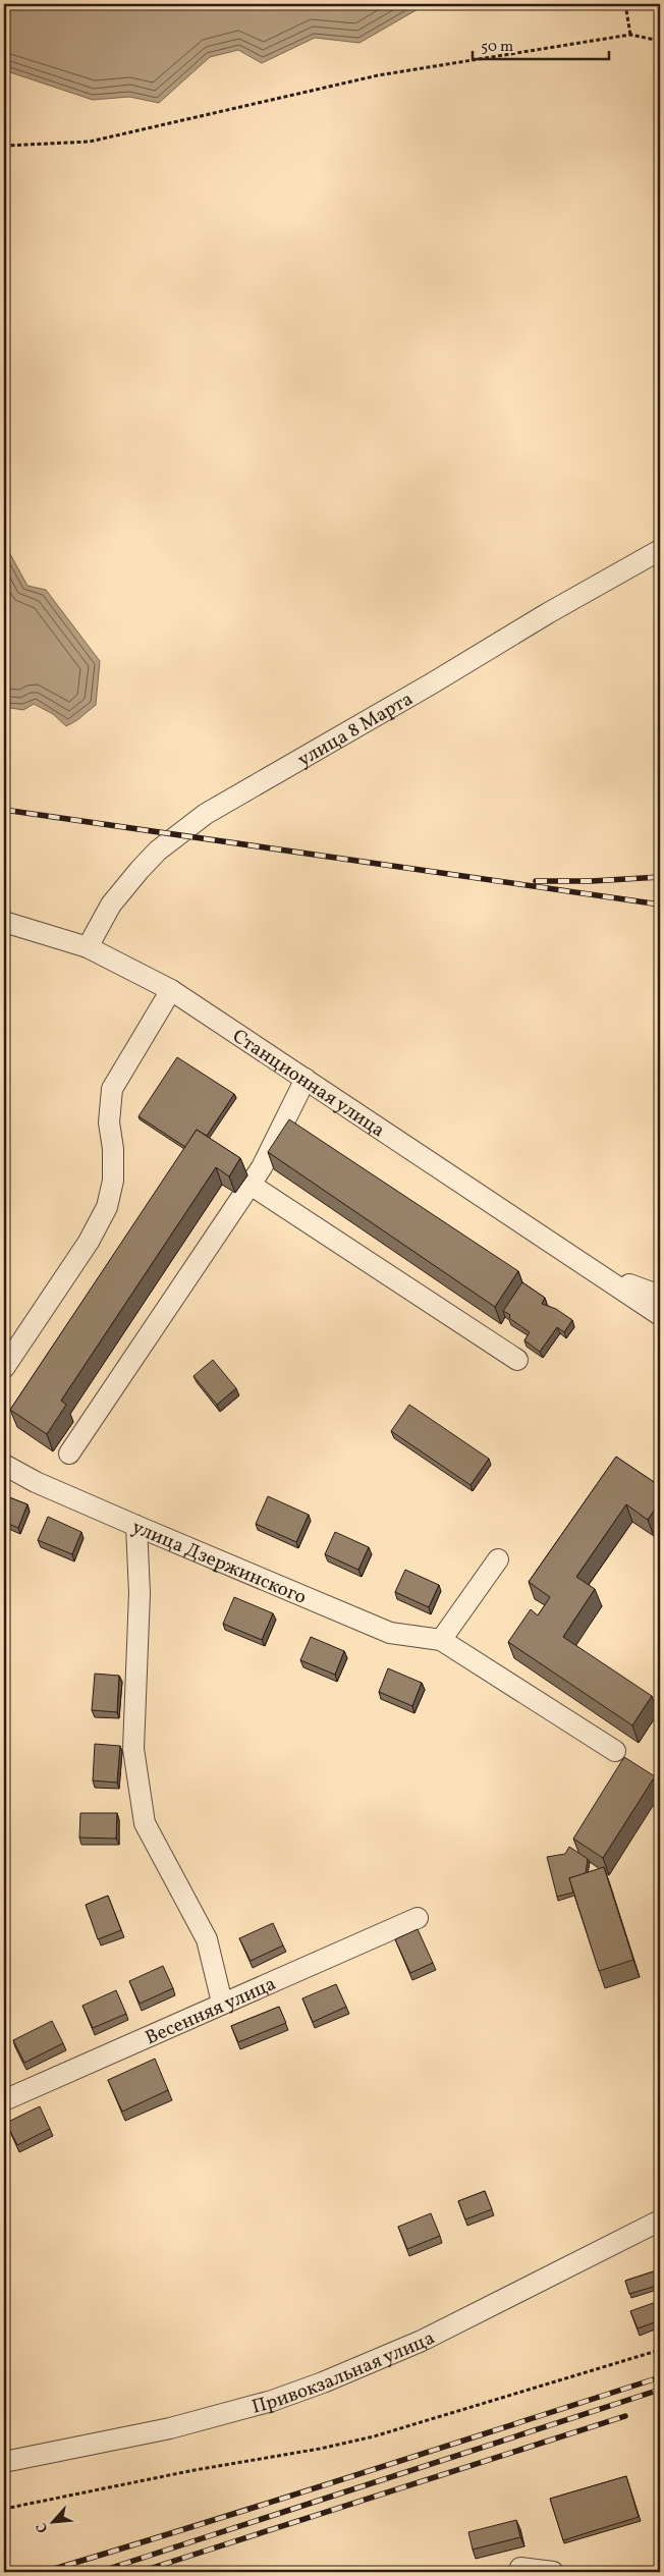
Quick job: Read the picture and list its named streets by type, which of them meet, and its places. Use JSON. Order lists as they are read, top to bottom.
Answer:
{
  "streets": {
    "street": [
      "улица 8 Марта",
      "Станционная улица",
      "улица Дзержинского",
      "Весенняя улица",
      "Привокзальная улица"
    ]
  },
  "crossings": [
    ["улица 8 Марта", "Станционная улица"]
  ],
  "scale_bar": "50 m",
  "north": "bottom left"
}
